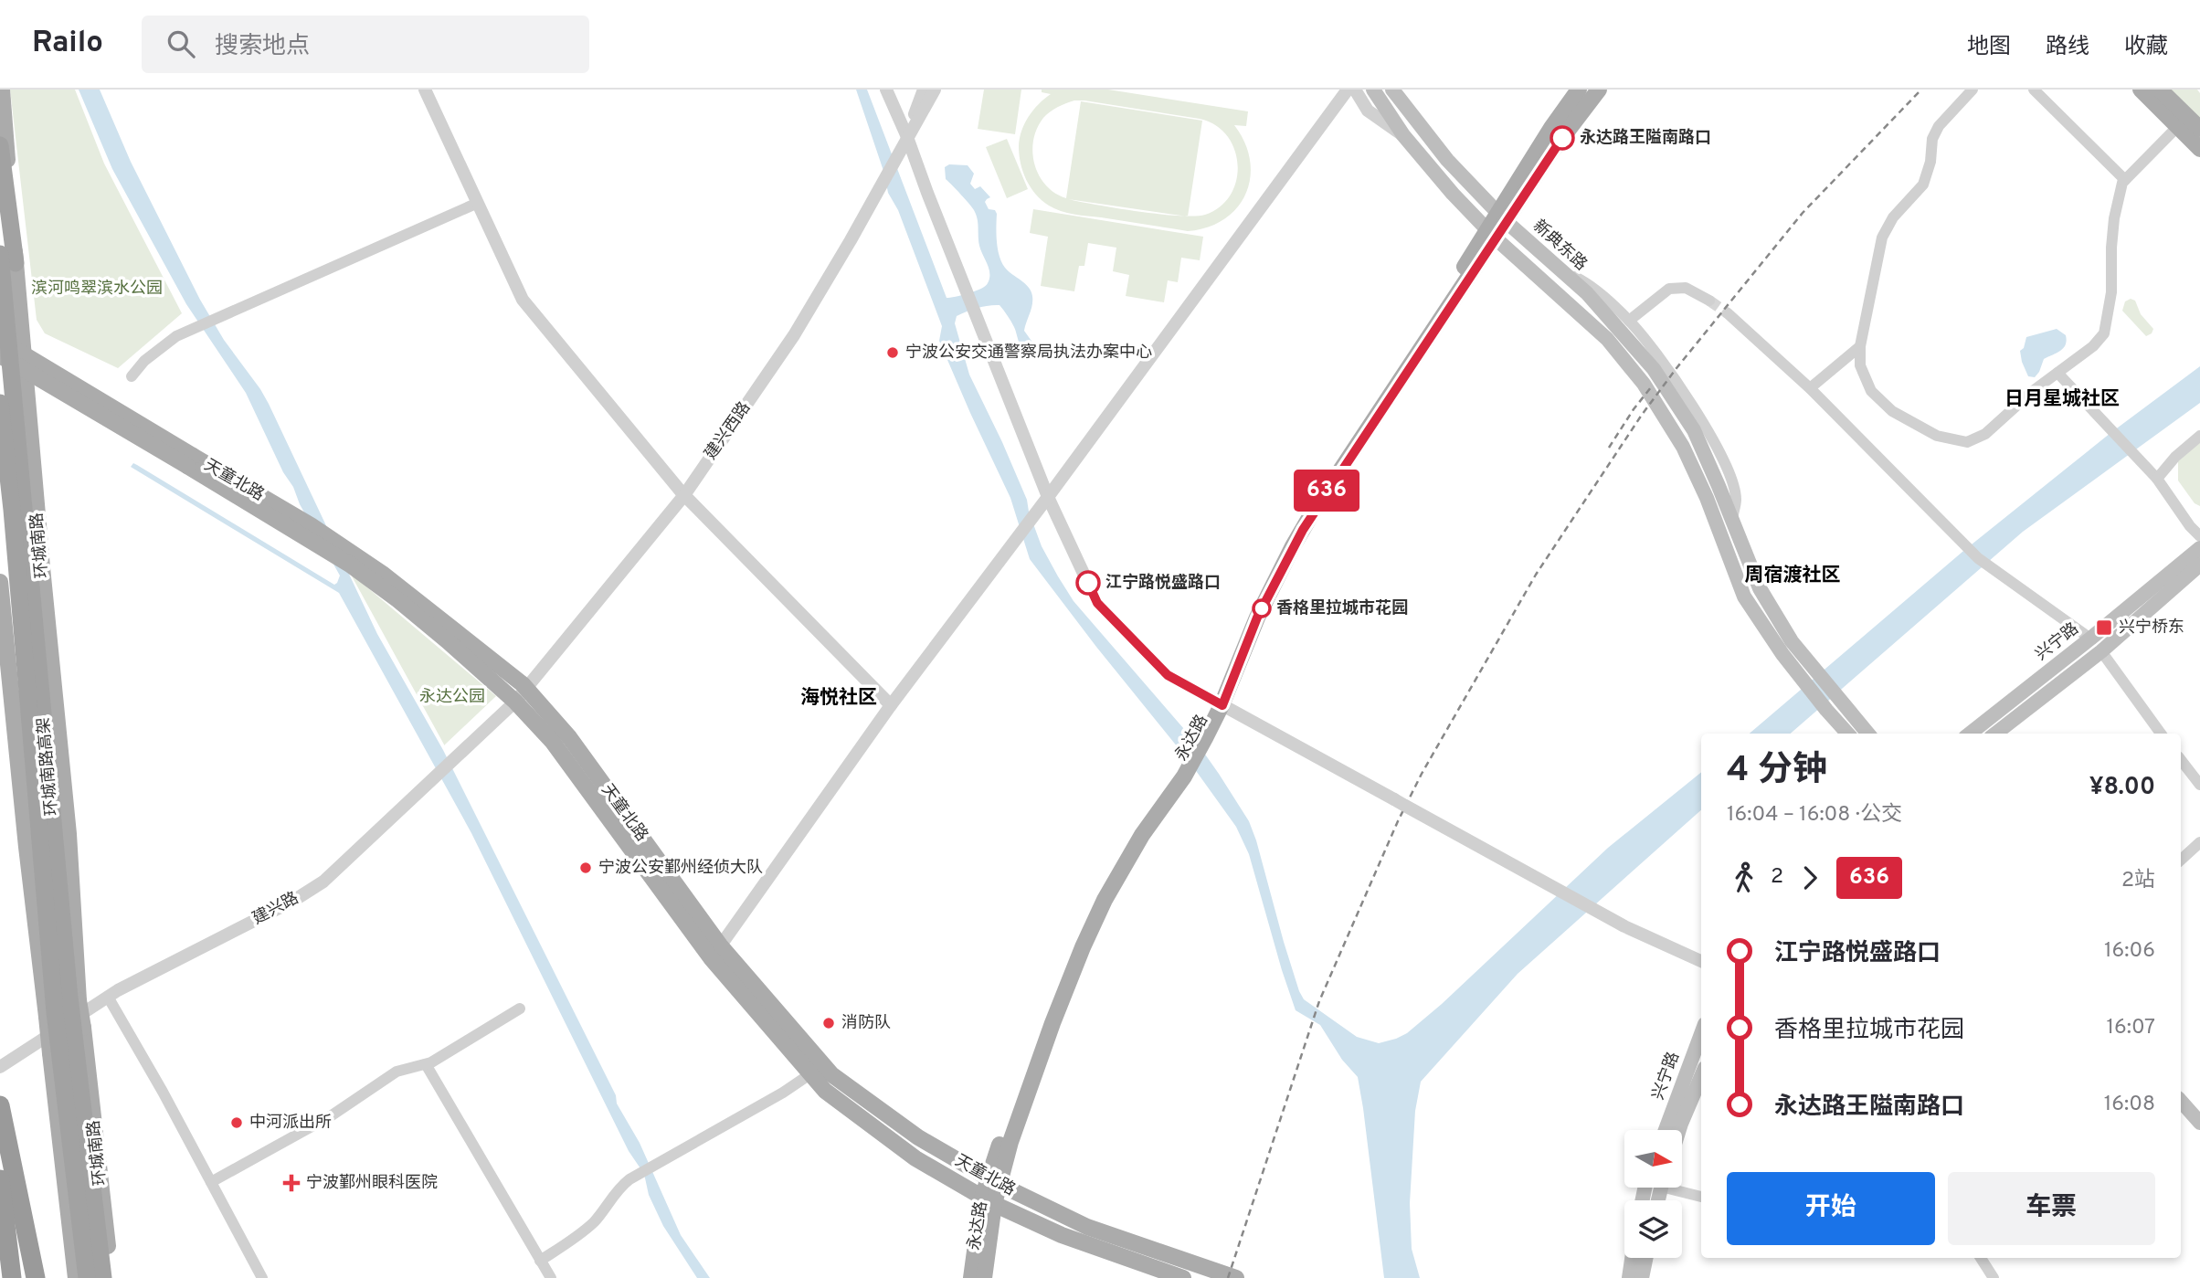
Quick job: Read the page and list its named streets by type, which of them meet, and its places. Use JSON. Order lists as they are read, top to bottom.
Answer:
{
  "streets": {
    "highway": ["环城南路高架"],
    "main road": [
      "新典东路",
      "天童北路",
      "环城南路",
      "兴宁路",
      "永达路"
    ],
    "street": ["建兴西路", "建兴路"]
  },
  "crossings": [
    ["新典东路", "永达路"],
    ["建兴西路", "天童北路"],
    ["建兴西路", "建兴路"],
    ["天童北路", "永达路"],
    ["天童北路", "建兴路"],
    ["环城南路", "环城南路高架"]
  ],
  "districts": ["日月星城社区", "周宿渡社区", "海悦社区"],
  "parks": ["滨河鸣翠滨水公园", "永达公园"],
  "places": {
    "other": [
      "永达路王隘南路口",
      "宁波公安交通警察局执法办案中心",
      "江宁路悦盛路口",
      "香格里拉城市花园",
      "宁波公安鄞州经侦大队",
      "消防队",
      "中河派出所"
    ],
    "transit": ["兴宁桥东"],
    "health": ["宁波鄞州眼科医院"]
  },
  "lines": ["bus line 636"],
  "north": "right",
  "page": {
    "header": "Railo",
    "search": "搜索地点",
    "nav": ["地图", "路线", "收藏"],
    "on_map": "636",
    "heading": ["4 分钟", "16:04 – 16:08 · 公交", "¥8.00"],
    "legs": ["2", "636", "2站"],
    "list": [
      {
        "name": "江宁路悦盛路口",
        "value": "16:06"
      },
      {
        "name": "香格里拉城市花园",
        "value": "16:07"
      },
      {
        "name": "永达路王隘南路口",
        "value": "16:08"
      }
    ],
    "buttons": ["开始", "车票"]
  }
}
